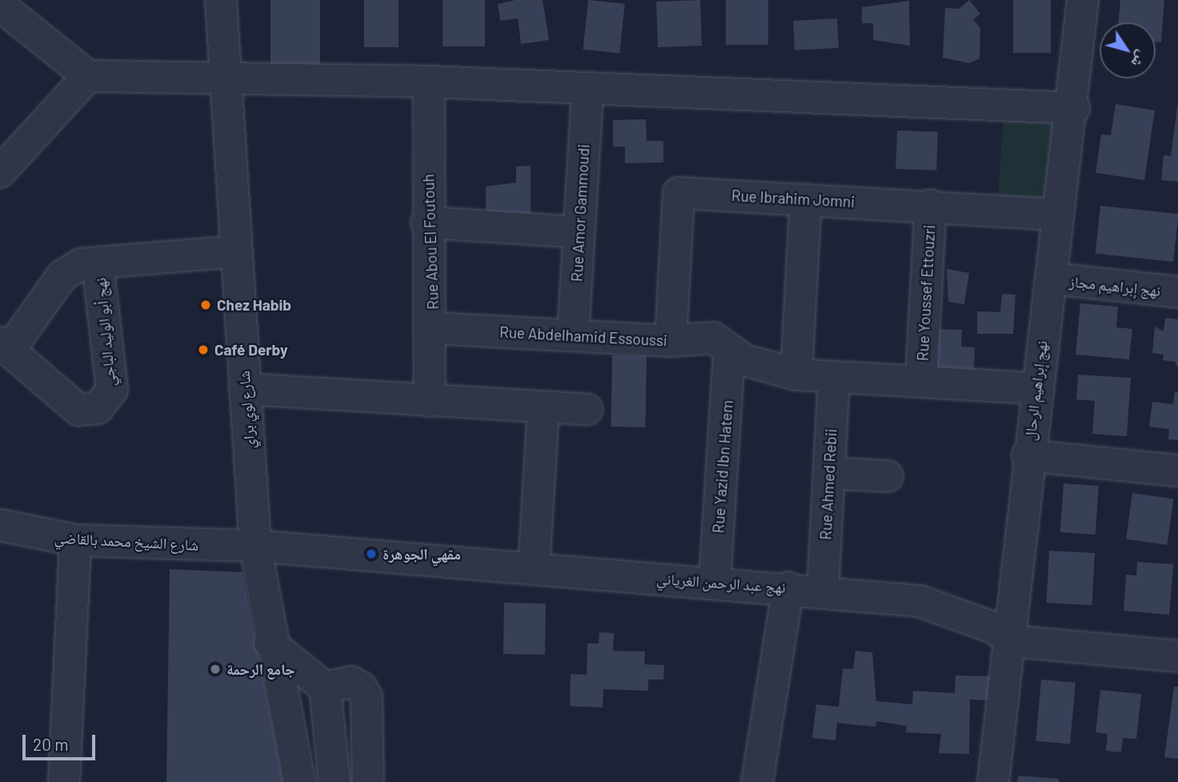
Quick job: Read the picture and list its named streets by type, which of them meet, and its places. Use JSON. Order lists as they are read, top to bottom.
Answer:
{
  "streets": {
    "street": [
      "Rue Ibrahim Jomni",
      "Rue Amor Gammoudi",
      "Rue Abou El Foutouh",
      "نهج إبراهيم مجاز",
      "Rue Youssef Ettouzri",
      "نهج أبو الوليد الباجي",
      "Rue Abdelhamid Essoussi",
      "نهج إبراهيم الرحال",
      "شارع لوي براي",
      "Rue Yazid Ibn Hatem",
      "Rue Ahmed Rebii",
      "شارع الشيخ محمد بالقاضي",
      "نهج عبد الرحمن الغرياني"
    ]
  },
  "crossings": [
    ["Rue Ibrahim Jomni", "Rue Youssef Ettouzri"],
    ["Rue Ibrahim Jomni", "Rue Abdelhamid Essoussi"],
    ["Rue Ibrahim Jomni", "نهج إبراهيم الرحال"],
    ["Rue Amor Gammoudi", "Rue Abdelhamid Essoussi"],
    ["Rue Abou El Foutouh", "Rue Abdelhamid Essoussi"],
    ["نهج إبراهيم مجاز", "نهج إبراهيم الرحال"],
    ["Rue Youssef Ettouzri", "Rue Abdelhamid Essoussi"],
    ["Rue Abdelhamid Essoussi", "نهج إبراهيم الرحال"],
    ["Rue Abdelhamid Essoussi", "Rue Yazid Ibn Hatem"],
    ["Rue Abdelhamid Essoussi", "Rue Ahmed Rebii"],
    ["نهج إبراهيم الرحال", "نهج عبد الرحمن الغرياني"],
    ["شارع لوي براي", "شارع الشيخ محمد بالقاضي"],
    ["شارع لوي براي", "نهج عبد الرحمن الغرياني"],
    ["Rue Yazid Ibn Hatem", "نهج عبد الرحمن الغرياني"],
    ["Rue Ahmed Rebii", "نهج عبد الرحمن الغرياني"],
    ["شارع الشيخ محمد بالقاضي", "نهج عبد الرحمن الغرياني"]
  ],
  "places": [
    "Chez Habib",
    "Café Derby",
    "مقهي الجوهرة",
    "جامع الرحمة"
  ],
  "scale_bar": "20 m",
  "north": "bottom right"
}
